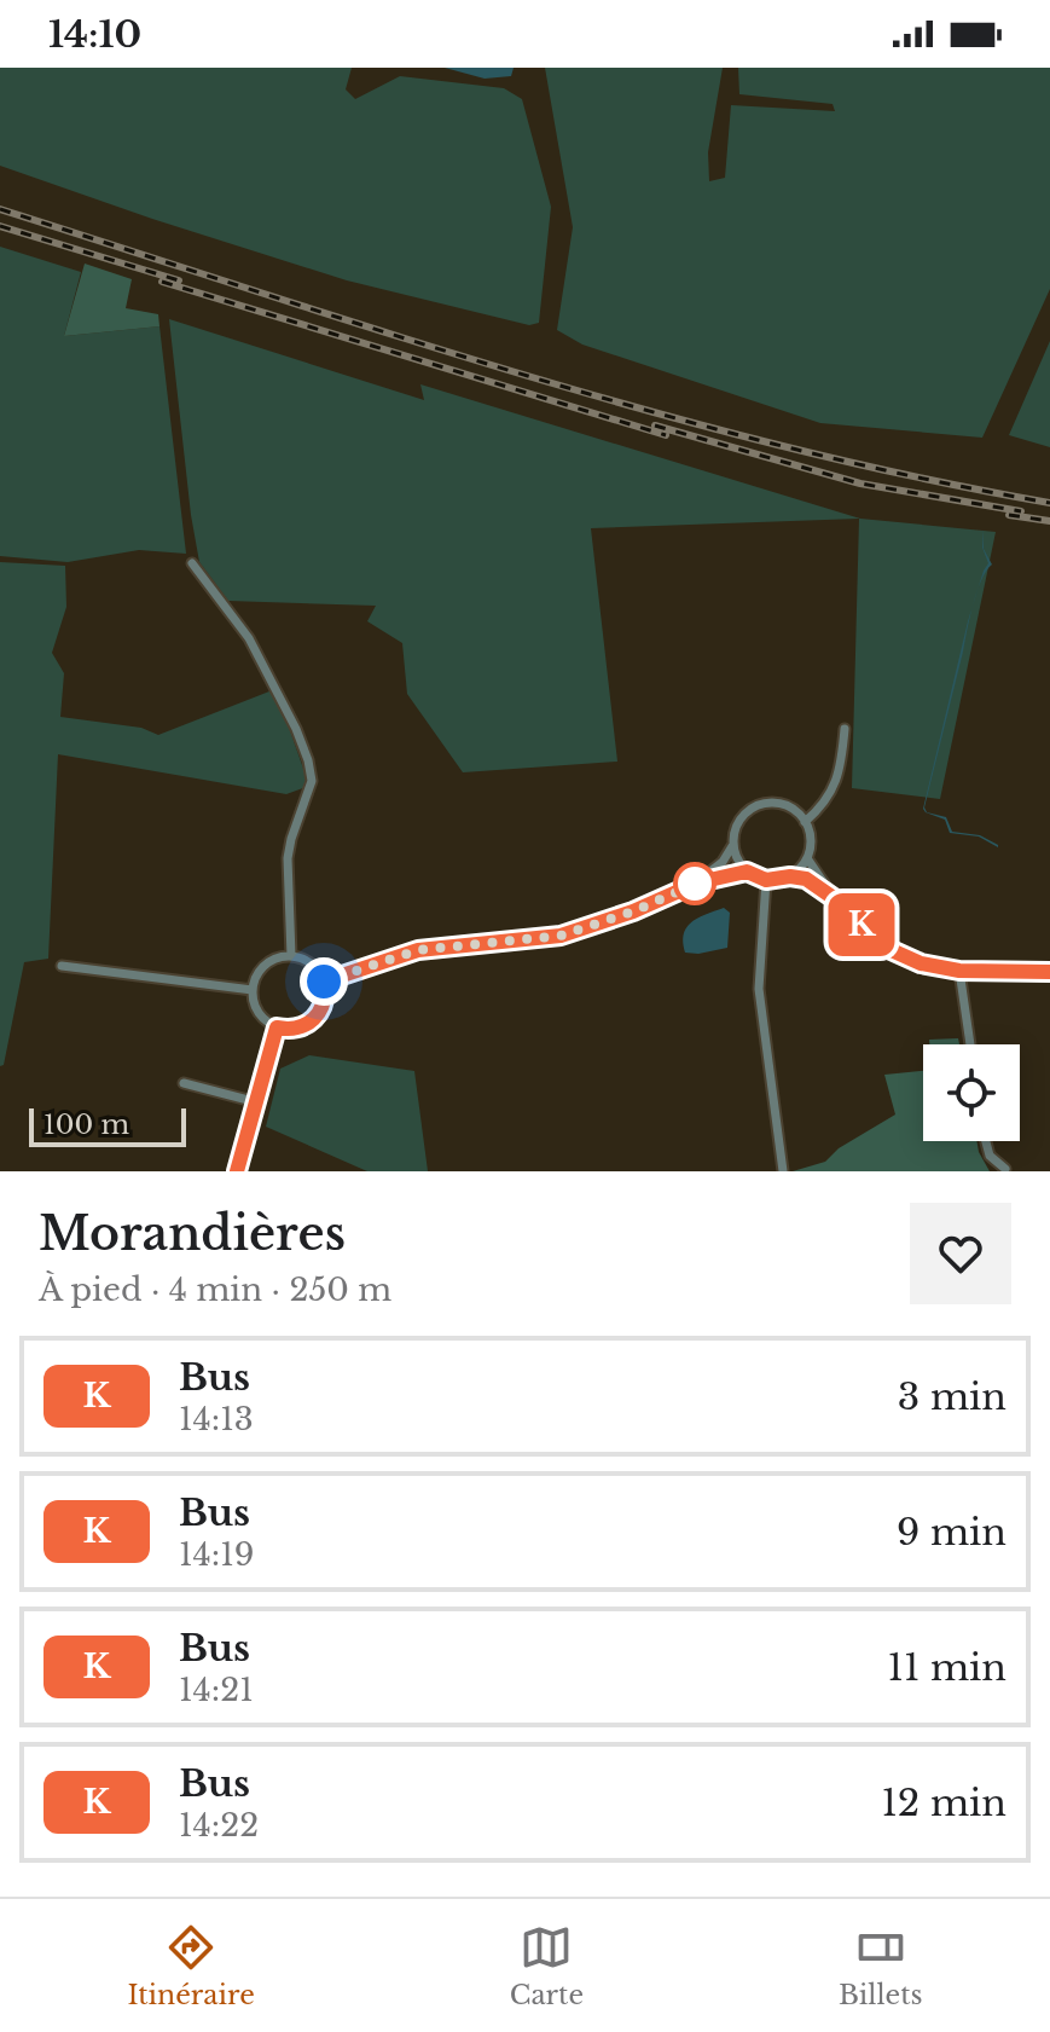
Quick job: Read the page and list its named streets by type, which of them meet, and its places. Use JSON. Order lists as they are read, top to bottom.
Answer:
{
  "lines": ["bus line K"],
  "scale_bar": "100 m",
  "page": {
    "status": "14:10",
    "on_map": "K",
    "scale": "100 m",
    "heading": ["Morandières", "À pied · 4 min · 250 m"],
    "list": [
      {
        "mark": "K",
        "name": "Bus",
        "note": "14:13",
        "value": "3 min"
      },
      {
        "mark": "K",
        "name": "Bus",
        "note": "14:19",
        "value": "9 min"
      },
      {
        "mark": "K",
        "name": "Bus",
        "note": "14:21",
        "value": "11 min"
      },
      {
        "mark": "K",
        "name": "Bus",
        "note": "14:22",
        "value": "12 min"
      }
    ],
    "tabs": ["Itinéraire", "Carte", "Billets"]
  }
}
